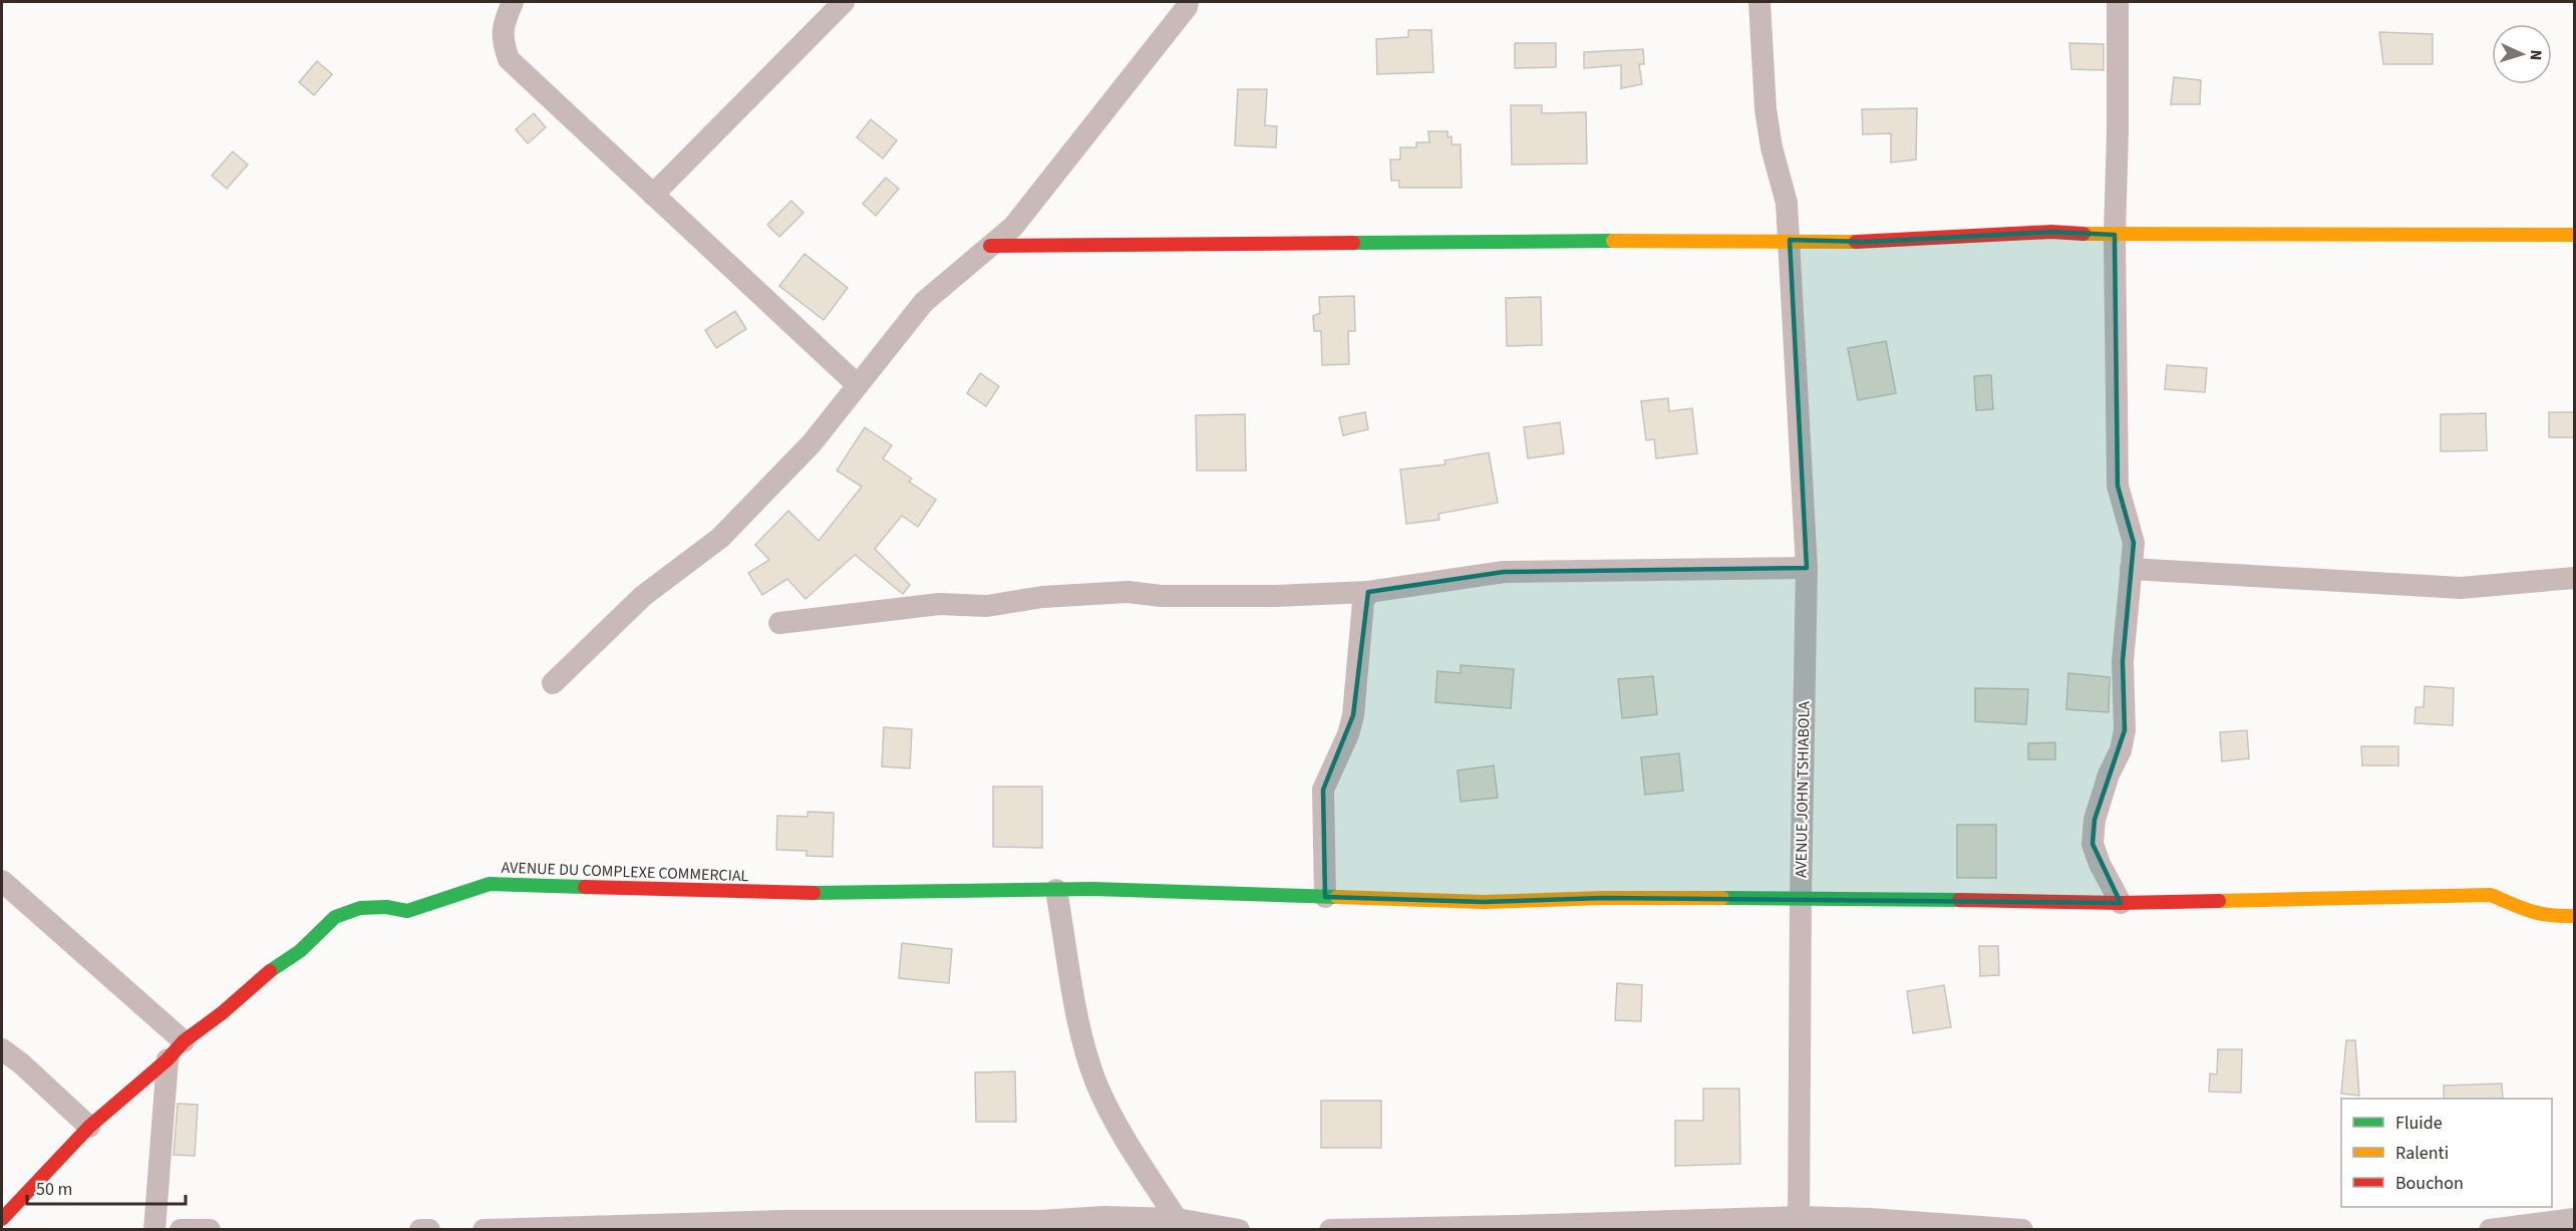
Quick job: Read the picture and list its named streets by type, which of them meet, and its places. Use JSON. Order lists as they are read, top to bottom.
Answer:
{
  "streets": {
    "street": ["AVENUE JOHN TSHIABOLA", "AVENUE DU COMPLEXE COMMERCIAL"]
  },
  "crossings": [
    ["AVENUE JOHN TSHIABOLA", "AVENUE DU COMPLEXE COMMERCIAL"]
  ],
  "legend": ["Fluide", "Ralenti", "Bouchon"],
  "scale_bar": "50 m",
  "north": "right"
}
